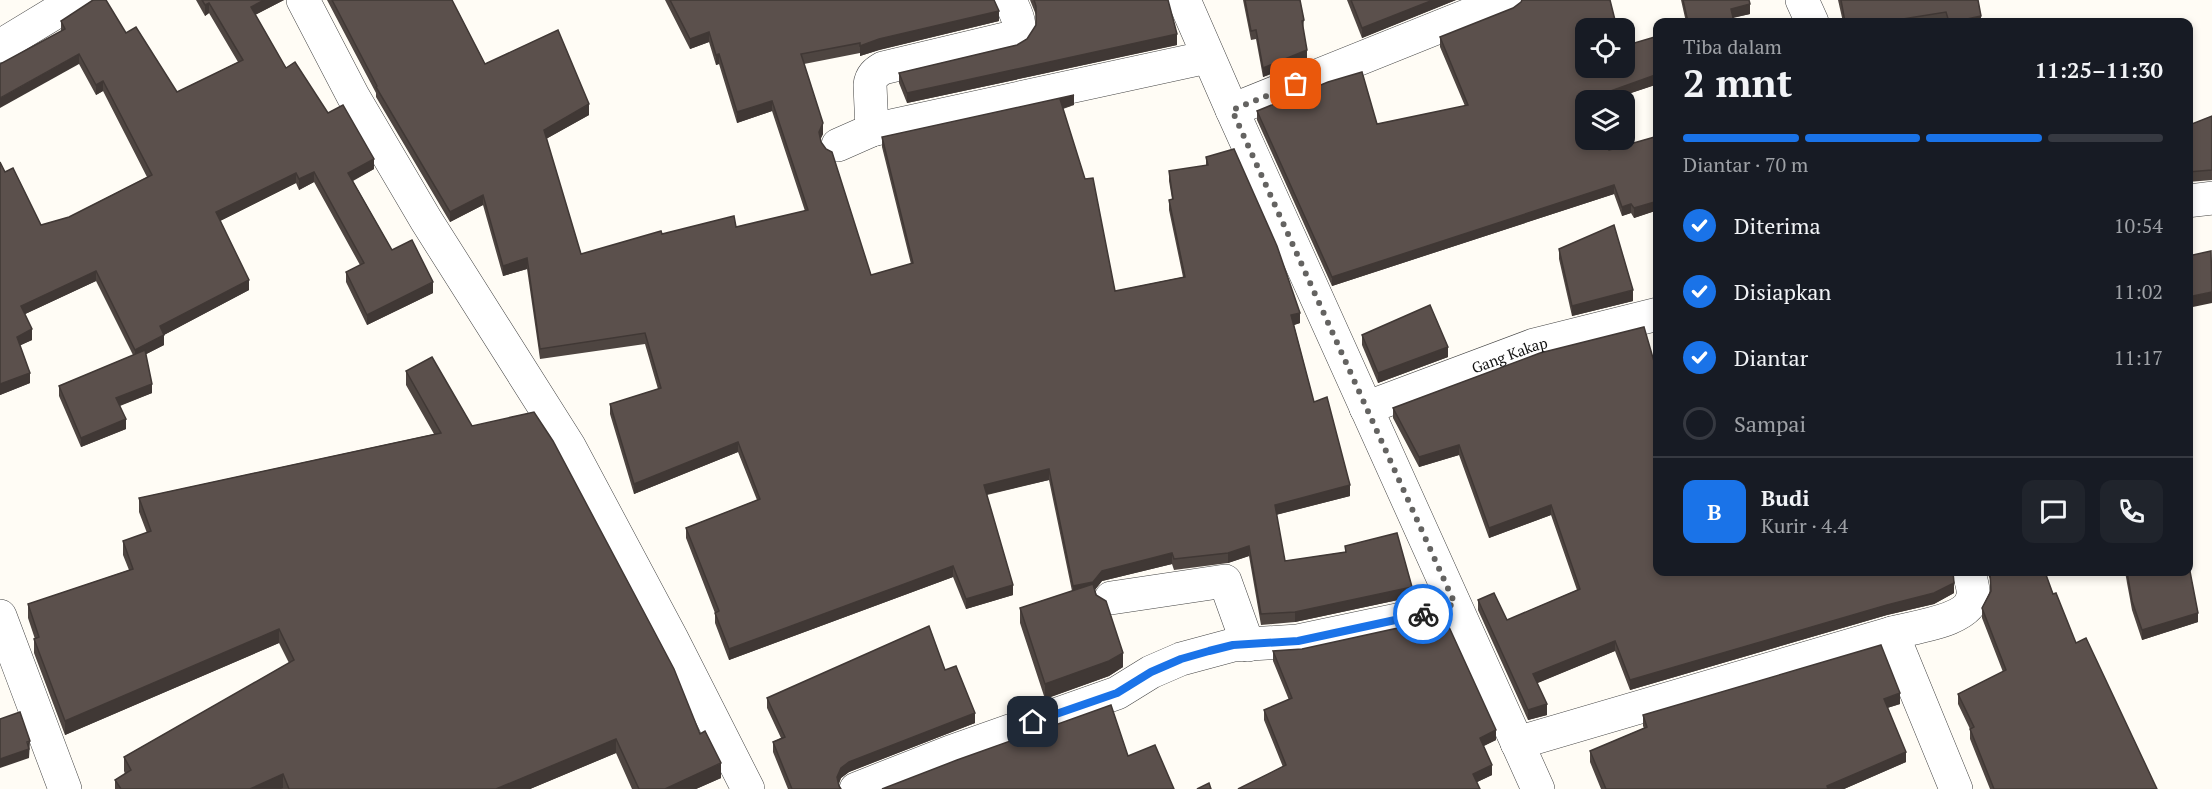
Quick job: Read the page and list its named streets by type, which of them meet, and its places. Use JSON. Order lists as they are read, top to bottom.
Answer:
{
  "streets": {
    "street": ["Gang Kakap"]
  },
  "page": {
    "heading": ["2 mnt", "Tiba dalam", "11:25–11:30"],
    "panel": ["Budi", "Kurir · 4.4"],
    "bar": "Diantar · 70 m",
    "list": [
      ["Diterima", "10:54"],
      ["Disiapkan", "11:02"],
      ["Diantar", "11:17"],
      "Sampai"
    ],
    "round": "B"
  }
}
